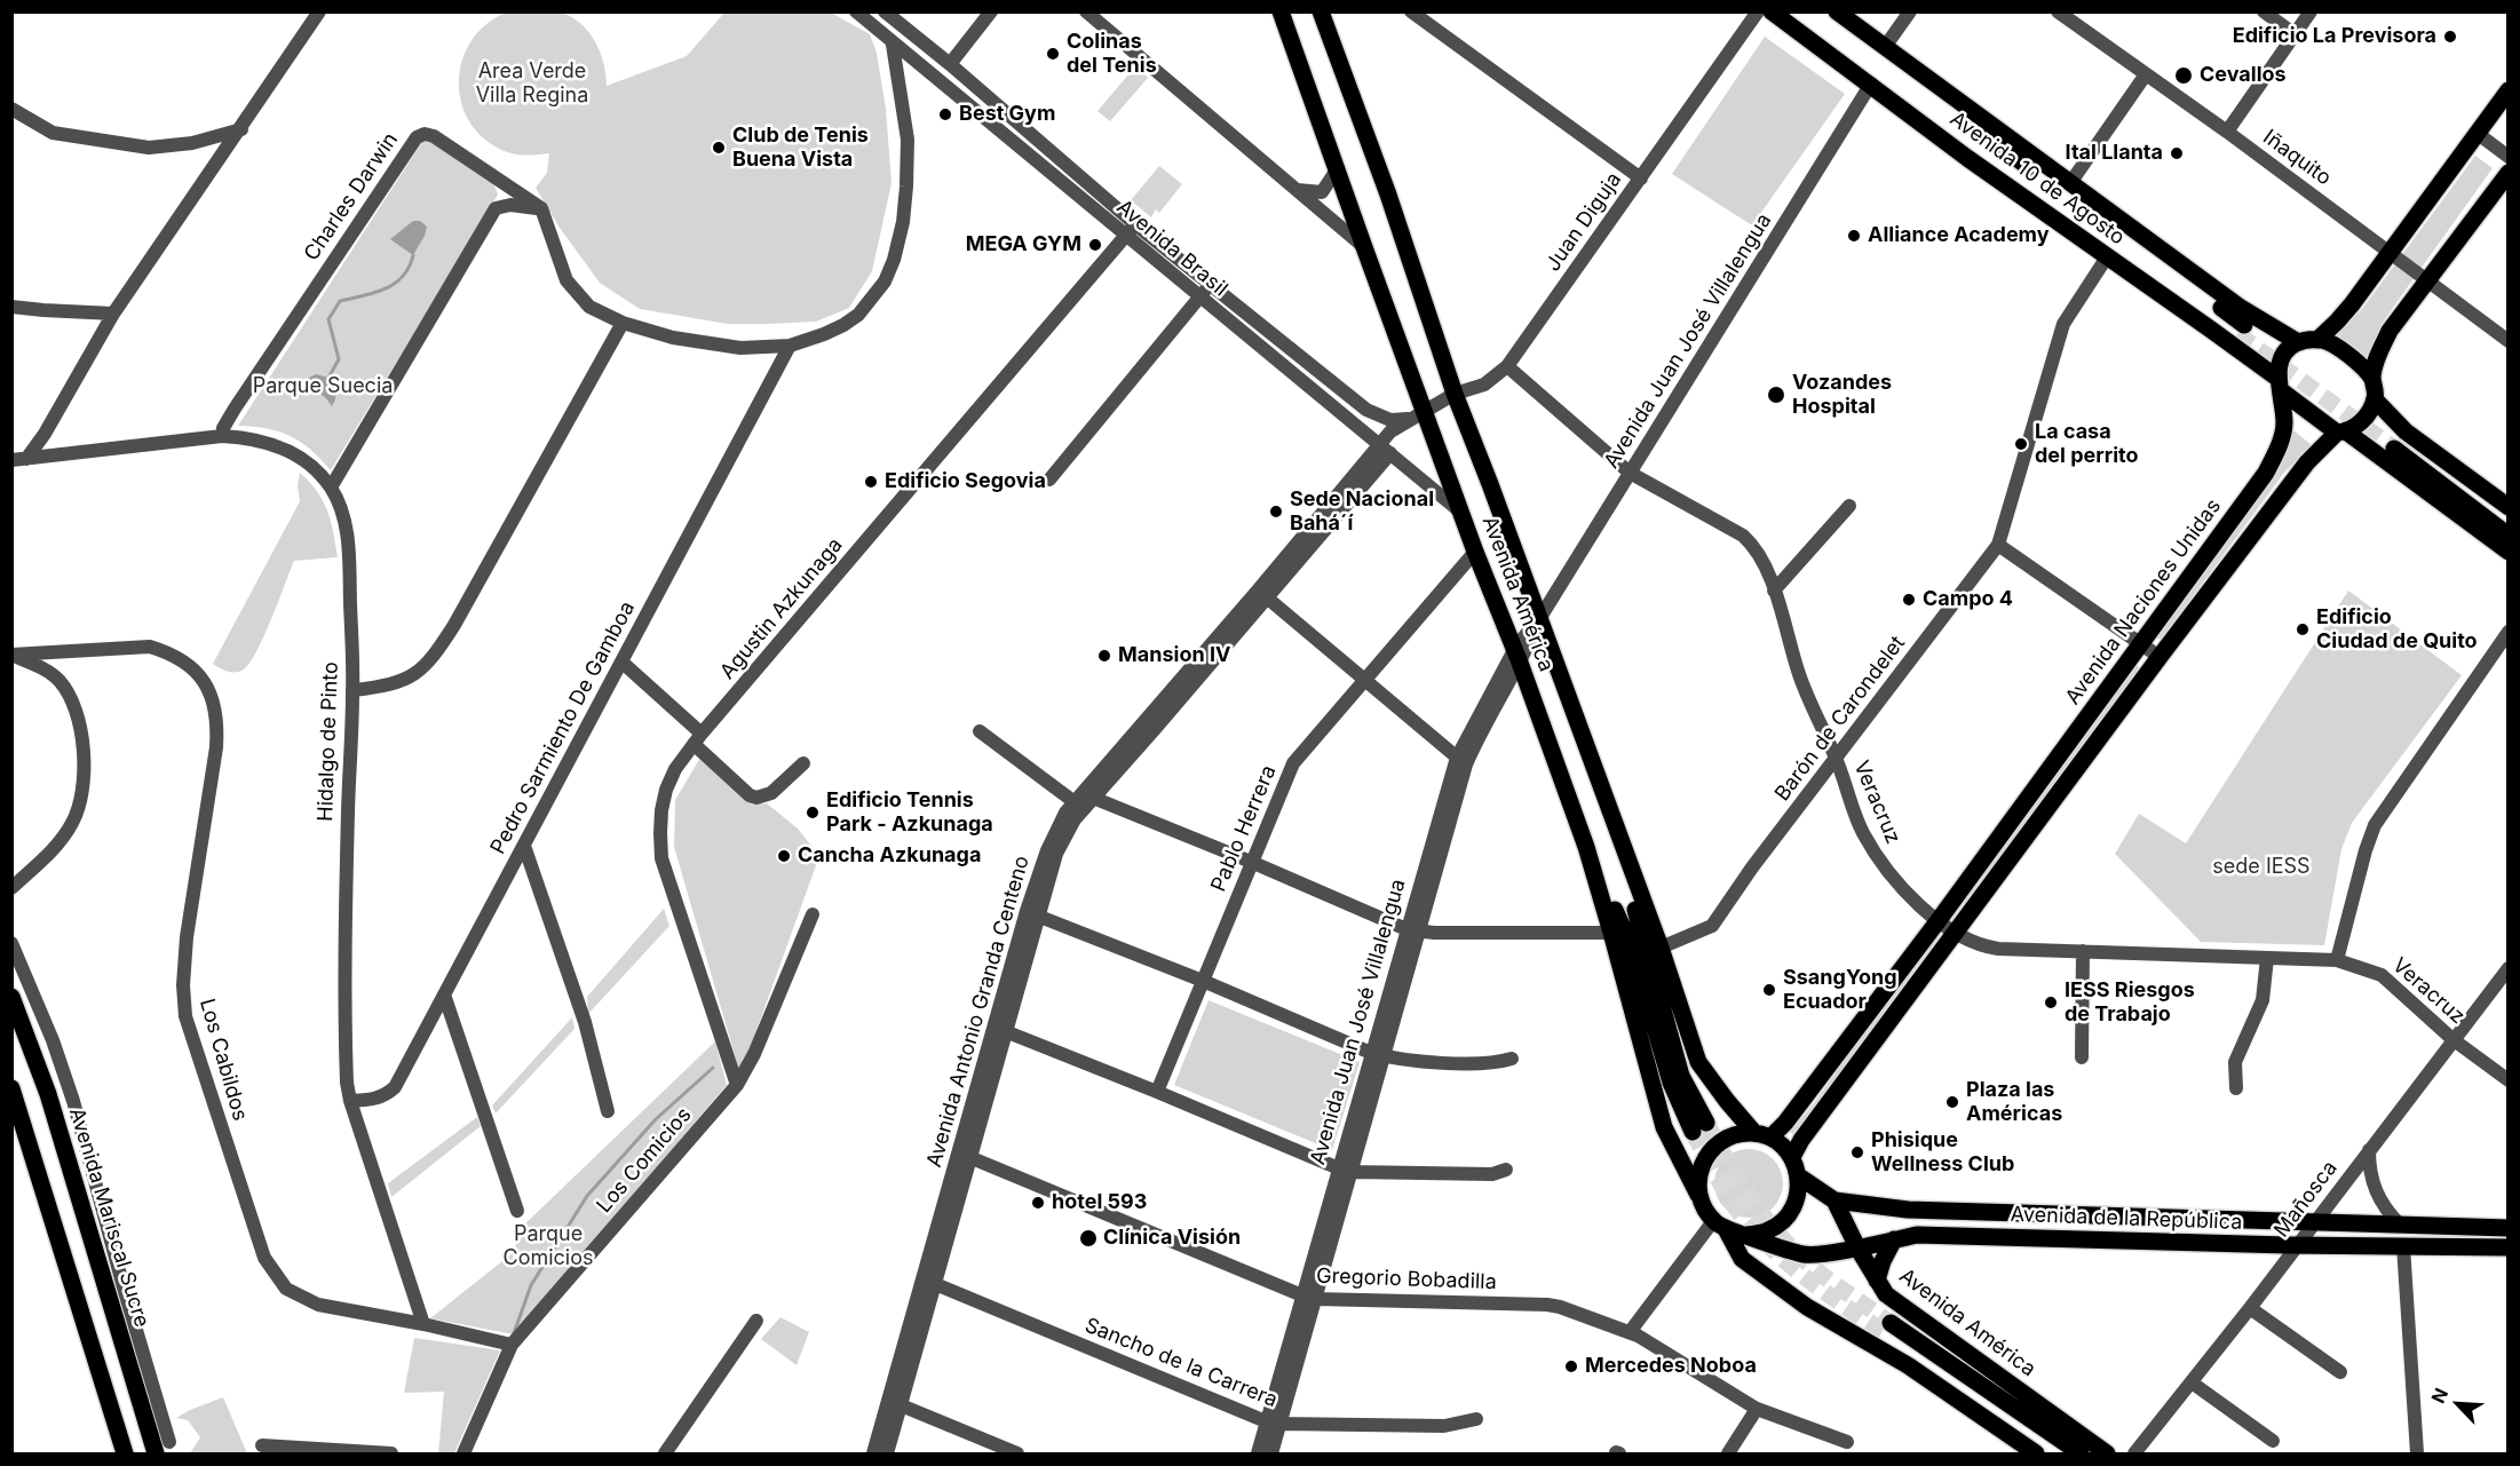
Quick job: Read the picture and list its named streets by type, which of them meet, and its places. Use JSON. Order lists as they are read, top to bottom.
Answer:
{
  "streets": {
    "main road": [
      "Avenida 10 de Agosto",
      "Avenida América",
      "Avenida Naciones Unidas",
      "Avenida Mariscal Sucre",
      "Avenida de la República"
    ],
    "street": [
      "Iñaquito",
      "Charles Darwin",
      "Juan Diguja",
      "Avenida Brasil",
      "Avenida Juan José Villalengua",
      "Agustin Azkunaga",
      "Barón de Carondelet",
      "Pedro Sarmiento De Gamboa",
      "Hidalgo de Pinto",
      "Veracruz",
      "Pablo Herrera",
      "Avenida Antonio Granda Centeno",
      "Los Cabildos",
      "Los Comicios",
      "Mañosca",
      "Gregorio Bobadilla",
      "Sancho de la Carrera"
    ]
  },
  "crossings": [
    ["Avenida 10 de Agosto", "Avenida Juan José Villalengua"],
    ["Avenida 10 de Agosto", "Avenida Naciones Unidas"],
    ["Avenida 10 de Agosto", "Barón de Carondelet"],
    ["Charles Darwin", "Hidalgo de Pinto"],
    ["Juan Diguja", "Avenida Brasil"],
    ["Juan Diguja", "Avenida América"],
    ["Juan Diguja", "Veracruz"],
    ["Juan Diguja", "Avenida Antonio Granda Centeno"],
    ["Avenida Brasil", "Avenida América"],
    ["Avenida Brasil", "Agustin Azkunaga"],
    ["Avenida Brasil", "Avenida Antonio Granda Centeno"],
    ["Avenida Juan José Villalengua", "Avenida América"],
    ["Avenida Juan José Villalengua", "Veracruz"],
    ["Avenida Juan José Villalengua", "Gregorio Bobadilla"],
    ["Avenida Juan José Villalengua", "Sancho de la Carrera"],
    ["Avenida América", "Avenida Naciones Unidas"],
    ["Avenida América", "Barón de Carondelet"],
    ["Avenida América", "Pablo Herrera"],
    ["Avenida América", "Avenida Antonio Granda Centeno"],
    ["Avenida América", "Avenida de la República"],
    ["Avenida Naciones Unidas", "Veracruz"],
    ["Avenida Naciones Unidas", "Avenida de la República"],
    ["Agustin Azkunaga", "Los Comicios"],
    ["Barón de Carondelet", "Veracruz"],
    ["Pedro Sarmiento De Gamboa", "Hidalgo de Pinto"],
    ["Hidalgo de Pinto", "Los Cabildos"],
    ["Veracruz", "Mañosca"],
    ["Avenida Antonio Granda Centeno", "Gregorio Bobadilla"],
    ["Avenida Antonio Granda Centeno", "Sancho de la Carrera"],
    ["Los Cabildos", "Los Comicios"],
    ["Mañosca", "Avenida de la República"]
  ],
  "parks": [
    "Area Verde Villa Regina",
    "Parque Suecia",
    "sede IESS",
    "Parque Comicios"
  ],
  "places": [
    "Edificio La Previsora",
    "Colinas del Tenis",
    "Cevallos",
    "Best Gym",
    "Club de Tenis Buena Vista",
    "Ital Llanta",
    "Alliance Academy",
    "MEGA GYM",
    "Vozandes Hospital",
    "La casa del perrito",
    "Edificio Segovia",
    "Sede Nacional Bahá´í",
    "Campo 4",
    "Edificio Ciudad de Quito",
    "Mansion IV",
    "Edificio Tennis Park - Azkunaga",
    "Cancha Azkunaga",
    "SsangYong Ecuador",
    "IESS Riesgos de Trabajo",
    "Plaza las Américas",
    "Phisique Wellness Club",
    "hotel 593",
    "Clínica Visión",
    "Mercedes Noboa"
  ],
  "north": "top left"
}
